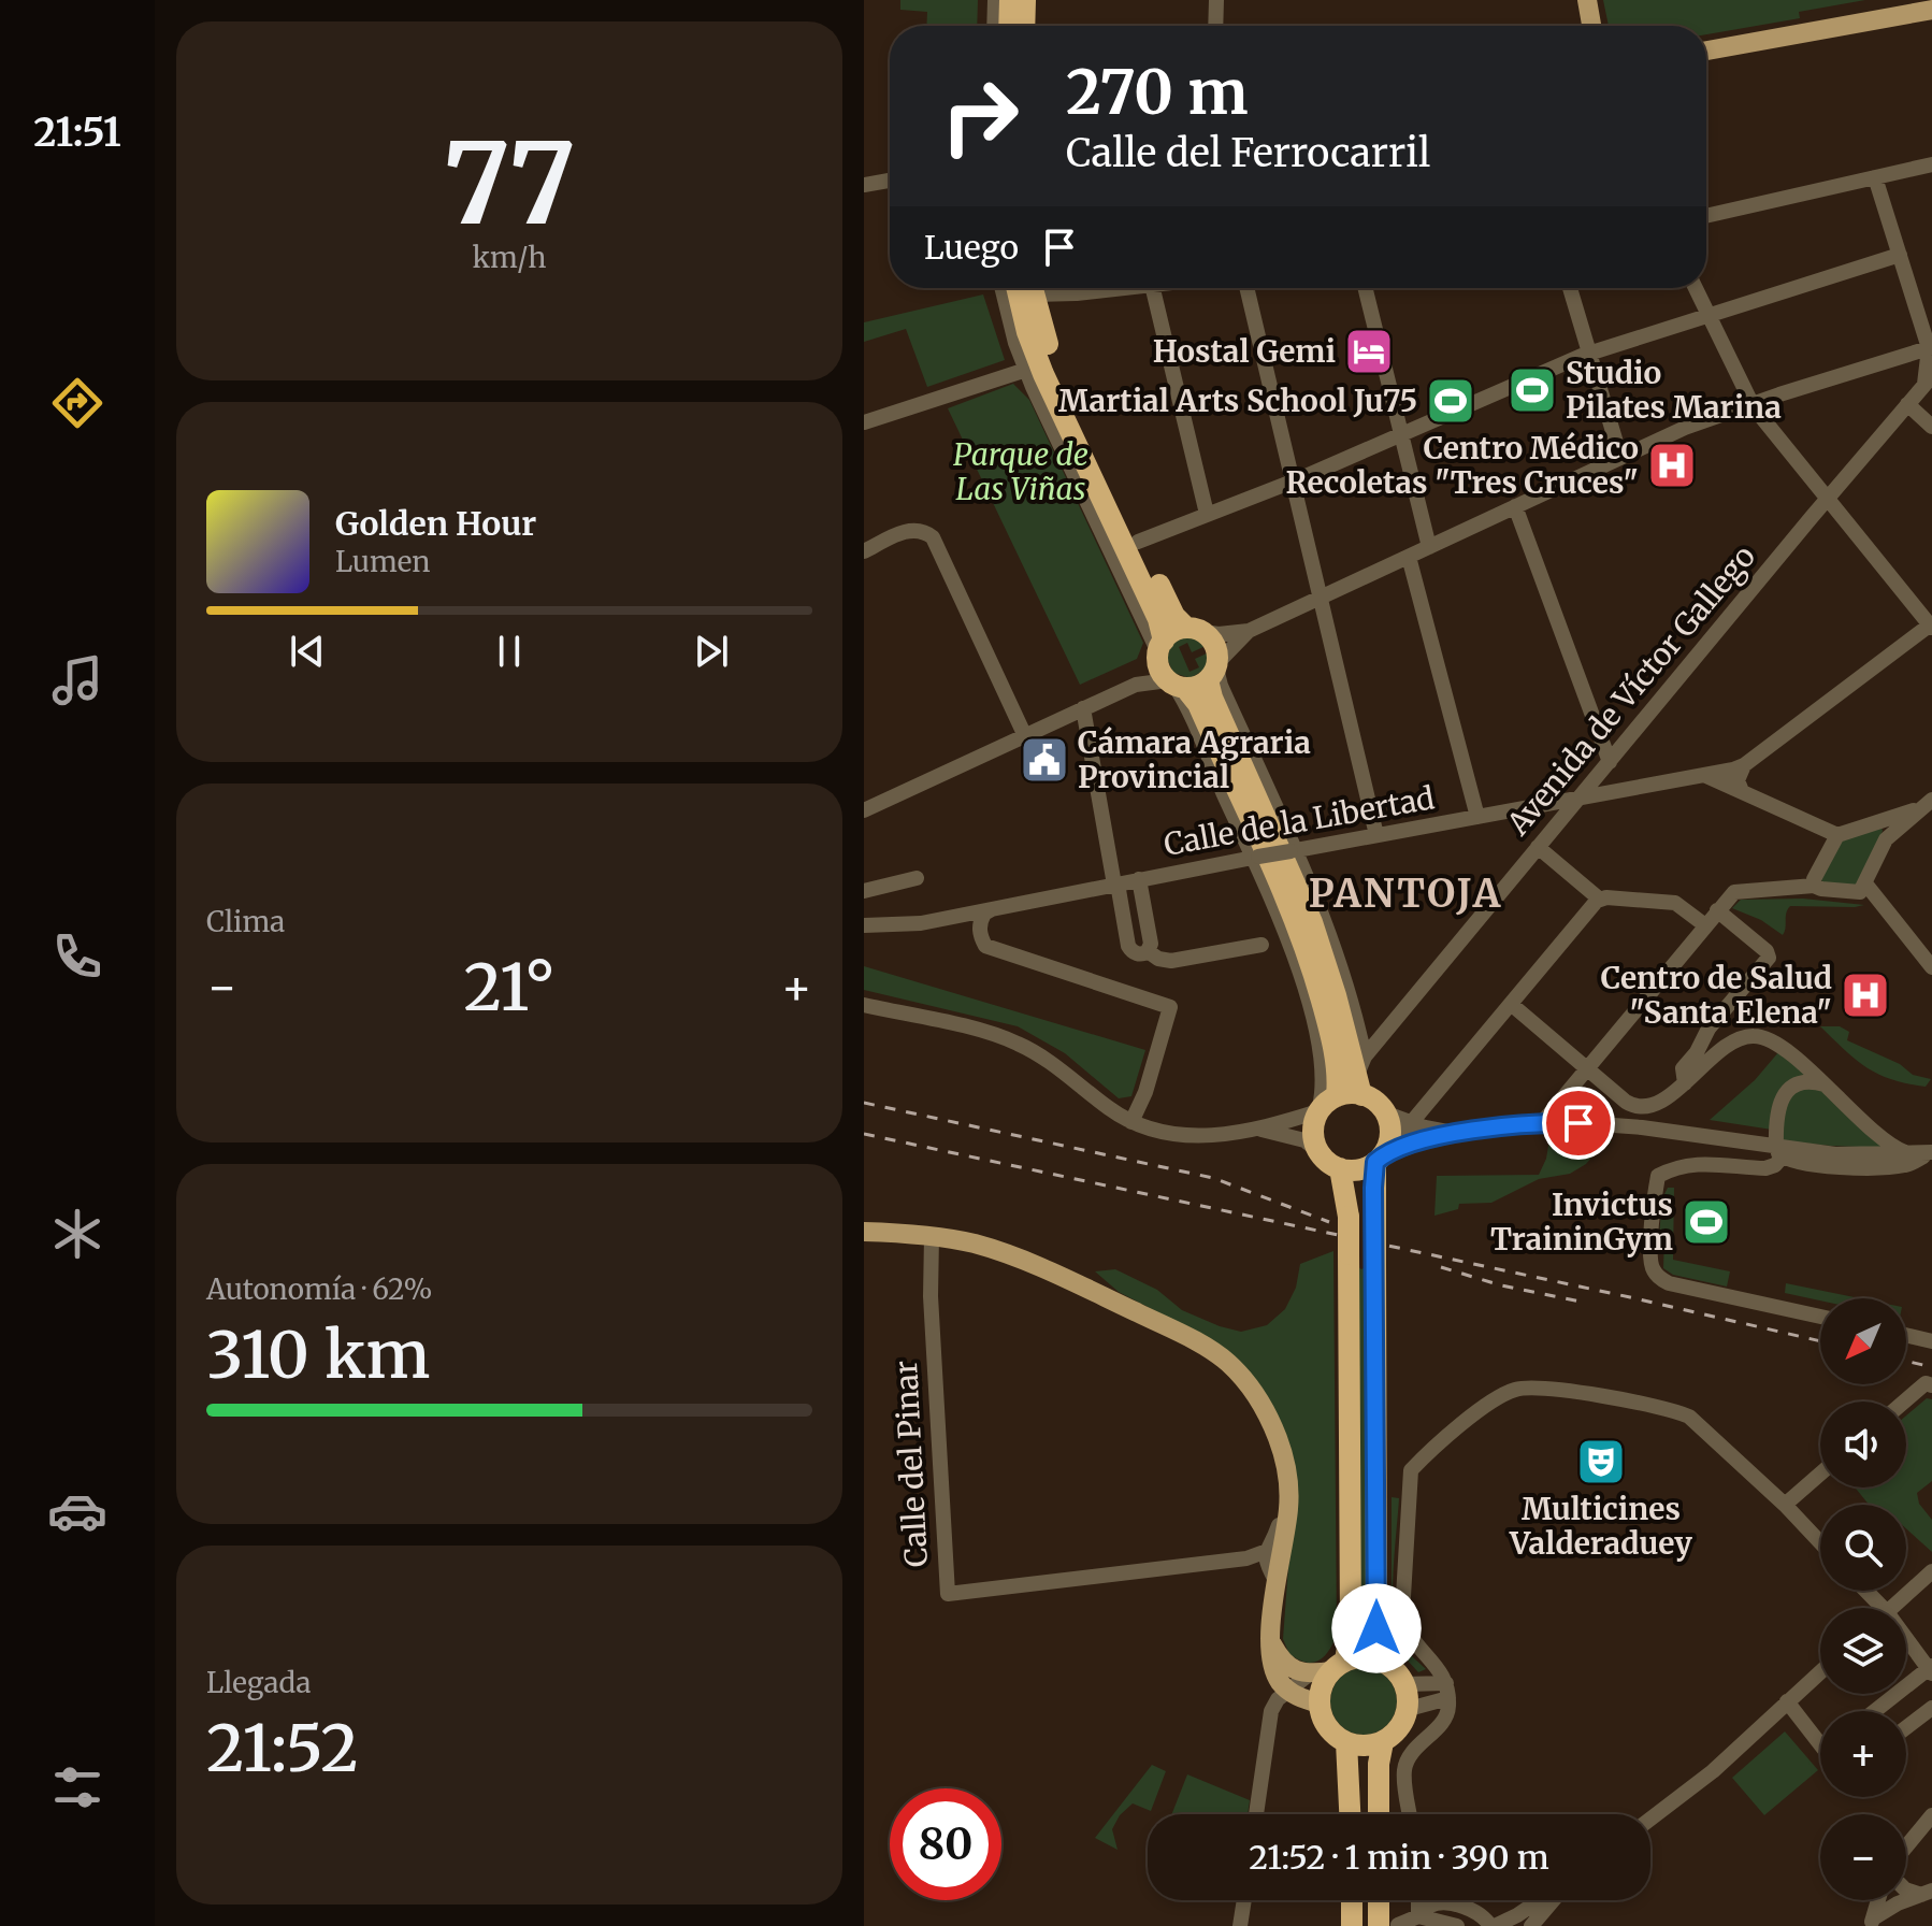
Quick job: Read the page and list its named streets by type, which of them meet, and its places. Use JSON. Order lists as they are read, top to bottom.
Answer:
{
  "streets": {
    "street": ["Avenida de Víctor Gallego", "Calle de la Libertad", "Calle del Pinar"]
  },
  "crossings": [
    ["Avenida de Víctor Gallego", "Calle de la Libertad"]
  ],
  "districts": ["PANTOJA"],
  "parks": ["Parque de Las Viñas"],
  "places": {
    "hotel": ["Hostal Gemi"],
    "sports": ["Studio Pilates Marina", "Martial Arts School Ju75", "Invictus TraininGym"],
    "hospital": ["Centro Médico Recoletas \"Tres Cruces\"", "Centro de Salud \"Santa Elena\""],
    "public building": ["Cámara Agraria Provincial"],
    "theatre": ["Multicines Valderaduey"]
  },
  "north": "bottom left",
  "page": {
    "tabs": "21:51",
    "tile": [
      ["77", "km/h"],
      "Clima",
      ["Autonomía · 62%", "310 km"],
      ["Llegada", "21:52"]
    ],
    "turn": ["270 m", "Calle del Ferrocarril"],
    "then": "Luego",
    "song": ["Golden Hour", "Lumen"],
    "heat": ["−", "21°", "+"],
    "map_buttons": ["+", "−"],
    "limit": "80",
    "trip": "21:52 · 1 min · 390 m"
  }
}
